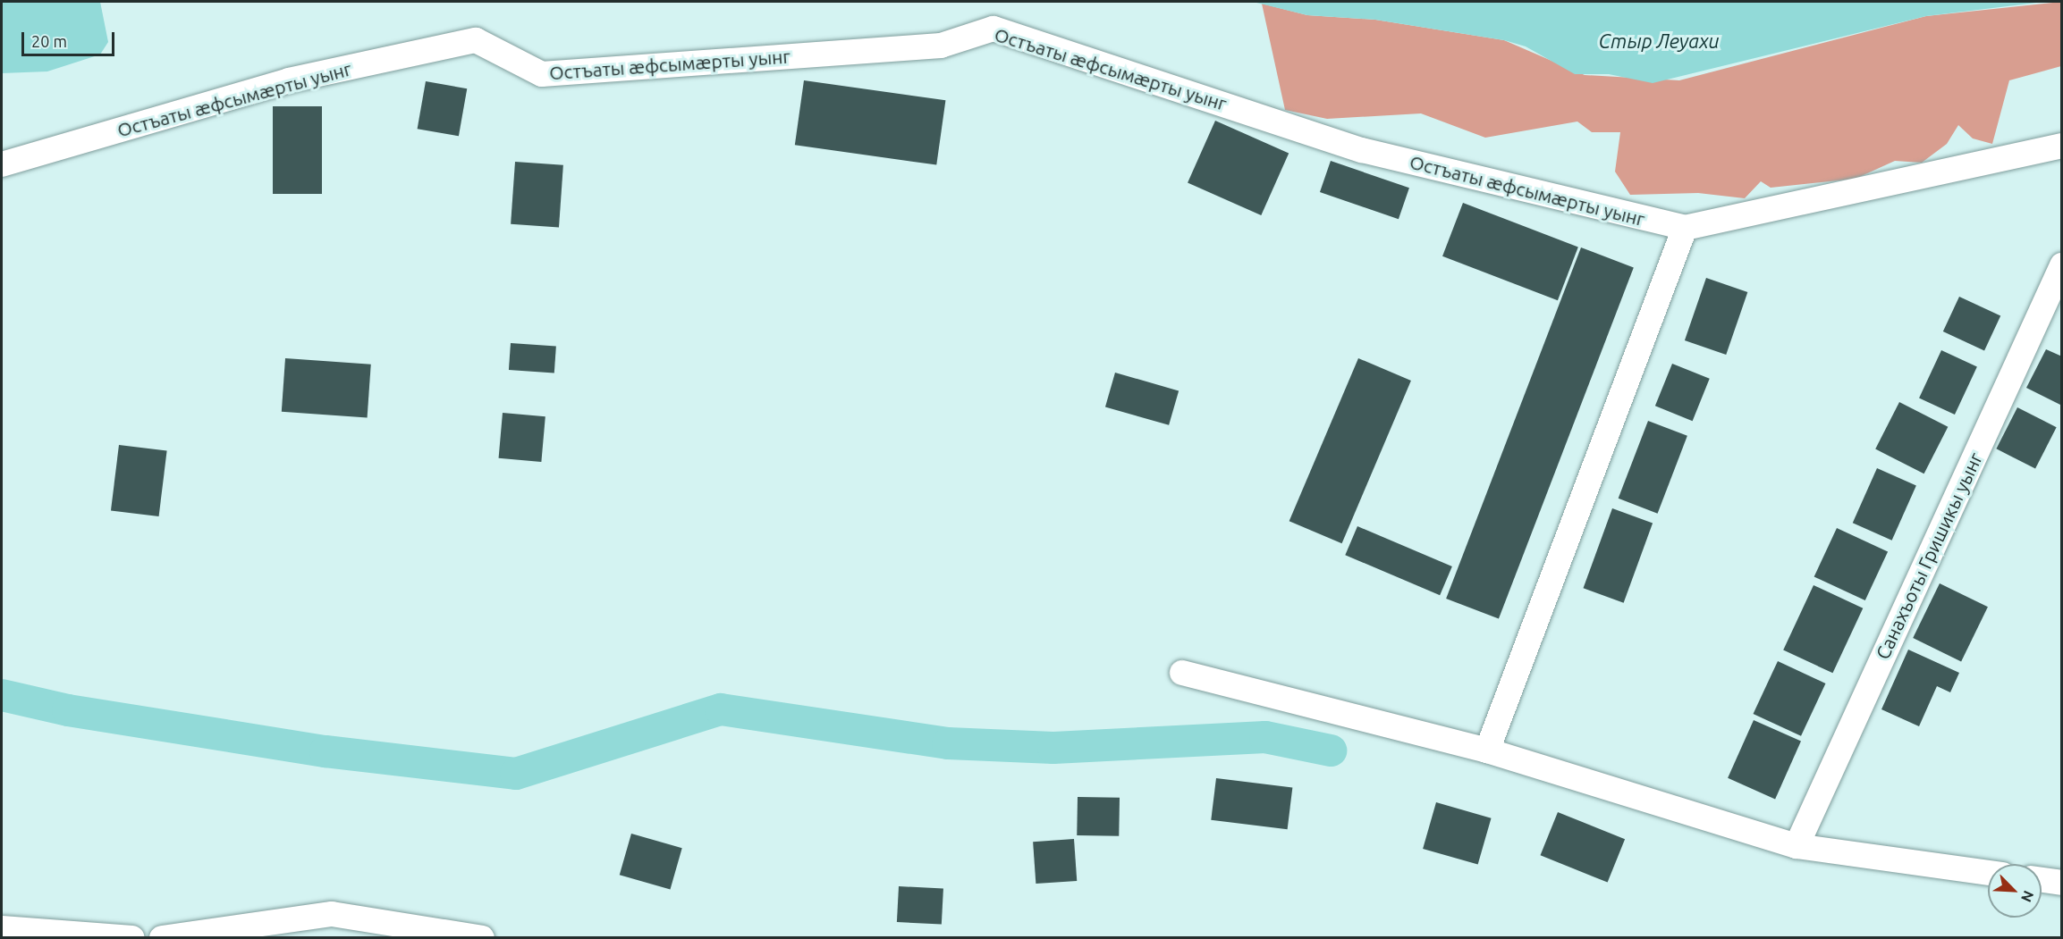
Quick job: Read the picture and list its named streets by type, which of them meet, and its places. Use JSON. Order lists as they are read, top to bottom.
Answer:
{
  "streets": {
    "street": ["Остъаты æфсымæрты уынг", "Санахъоты Гришикы уынг"]
  },
  "water": ["Стыр Леуахи"],
  "scale_bar": "20 m",
  "north": "bottom right"
}
